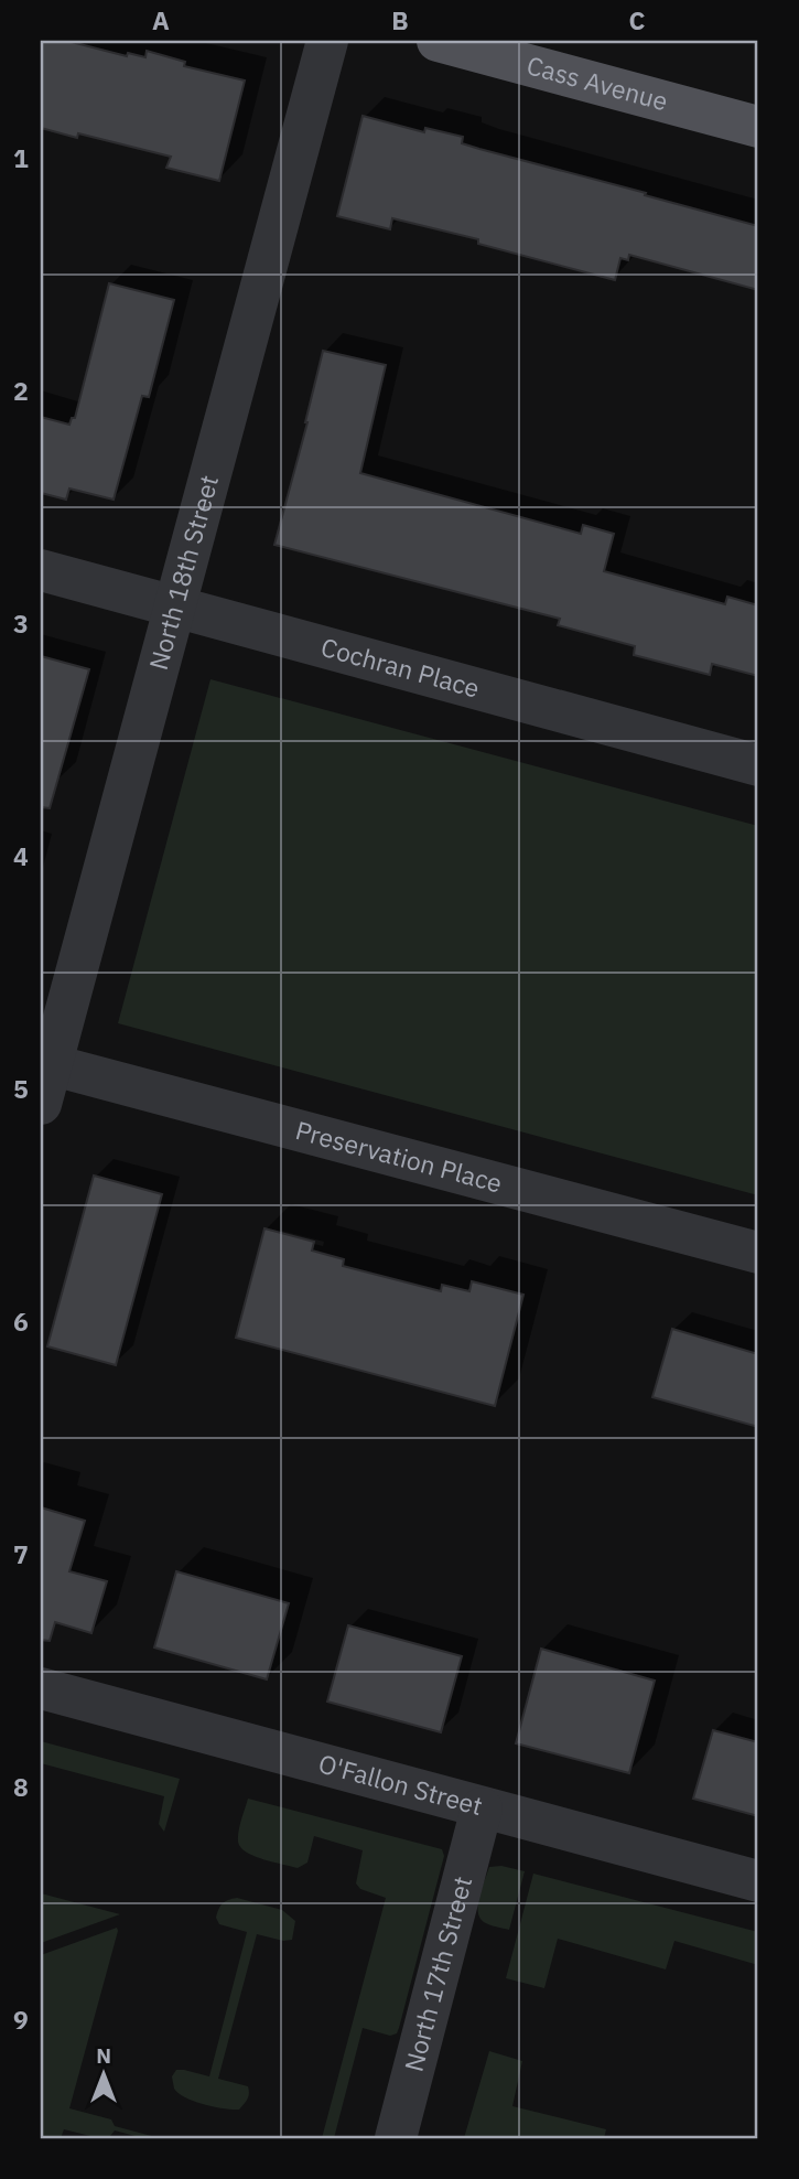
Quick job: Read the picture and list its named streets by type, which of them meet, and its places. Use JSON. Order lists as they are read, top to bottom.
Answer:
{
  "streets": {
    "main road": ["Cass Avenue"],
    "street": [
      "North 18th Street",
      "Cochran Place",
      "Preservation Place",
      "O'Fallon Street",
      "North 17th Street"
    ]
  },
  "crossings": [
    ["North 18th Street", "Cochran Place"],
    ["North 18th Street", "Preservation Place"],
    ["O'Fallon Street", "North 17th Street"]
  ],
  "north": "top",
  "grid": {
    "columns": ["A", "B", "C"],
    "rows": [
      "1",
      "2",
      "3",
      "4",
      "5",
      "6",
      "7",
      "8",
      "9"
    ]
  }
}
